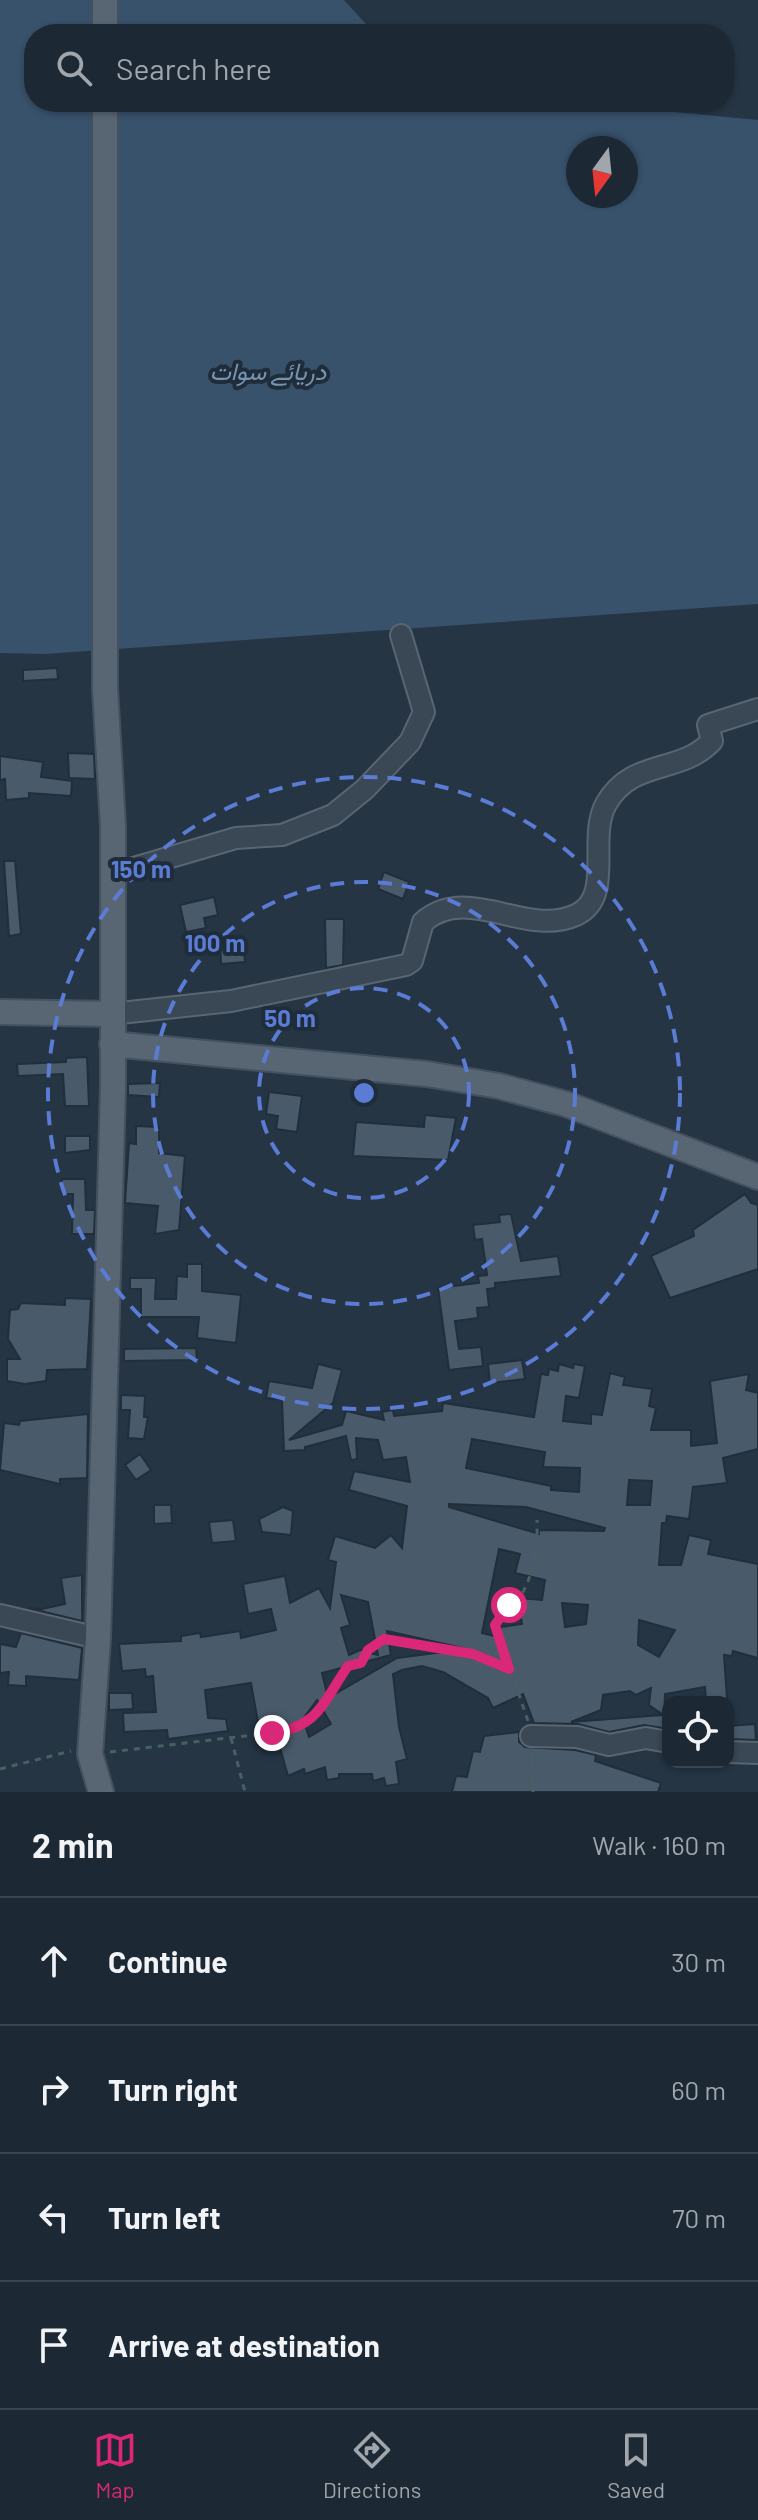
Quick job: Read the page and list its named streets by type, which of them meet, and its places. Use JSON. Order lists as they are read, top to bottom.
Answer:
{
  "water": ["دریائے سوات"],
  "north": "bottom",
  "page": {
    "search": "Search here",
    "heading": ["2 min", "Walk · 160 m"],
    "list": [
      ["Continue", "30 m"],
      ["Turn right", "60 m"],
      ["Turn left", "70 m"],
      "Arrive at destination"
    ],
    "nav": ["Map", "Directions", "Saved"]
  },
  "rings": ["150 m", "100 m", "50 m"]
}
